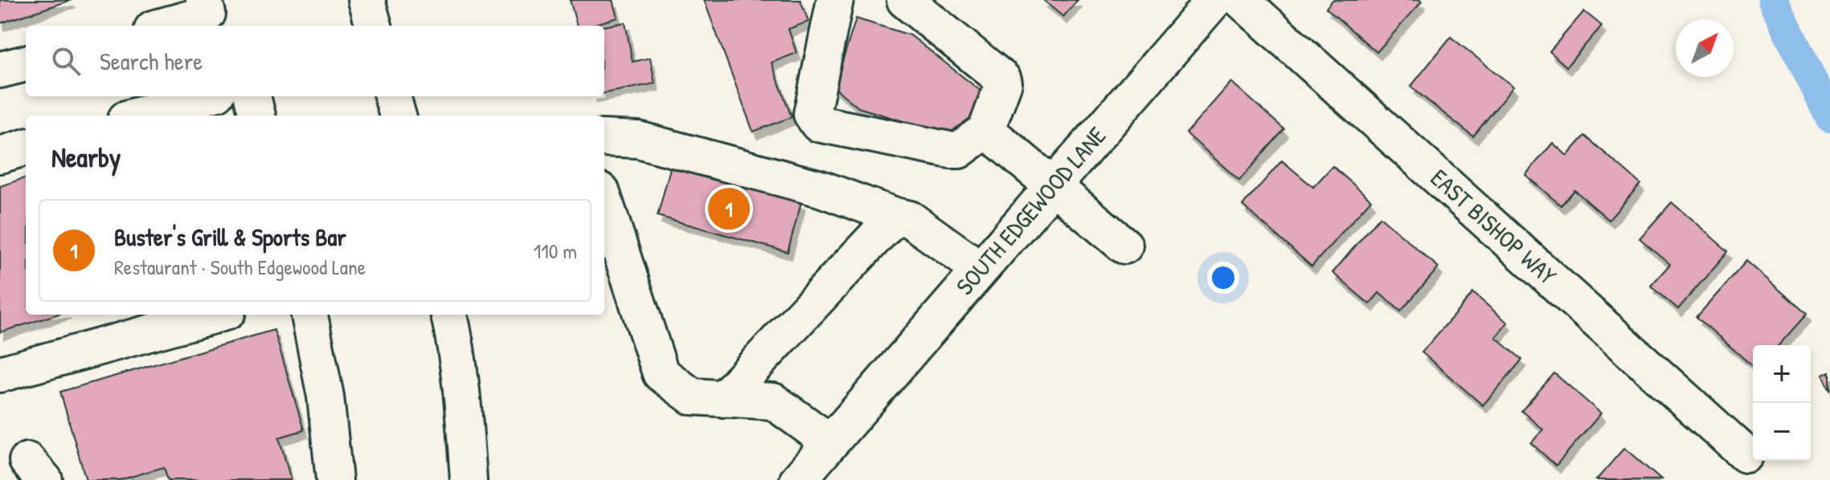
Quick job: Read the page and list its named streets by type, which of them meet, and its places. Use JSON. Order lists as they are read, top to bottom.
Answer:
{
  "streets": {
    "street": ["SOUTH EDGEWOOD LANE", "EAST BISHOP WAY"]
  },
  "north": "top right",
  "page": {
    "search": "Search here",
    "heading": "Nearby",
    "pins": "1",
    "list": [
      {
        "mark": "1",
        "name": "Buster's Grill & Sports Bar",
        "note": "Restaurant · South Edgewood Lane",
        "value": "110 m"
      }
    ],
    "map_buttons": ["+", "−"]
  }
}
